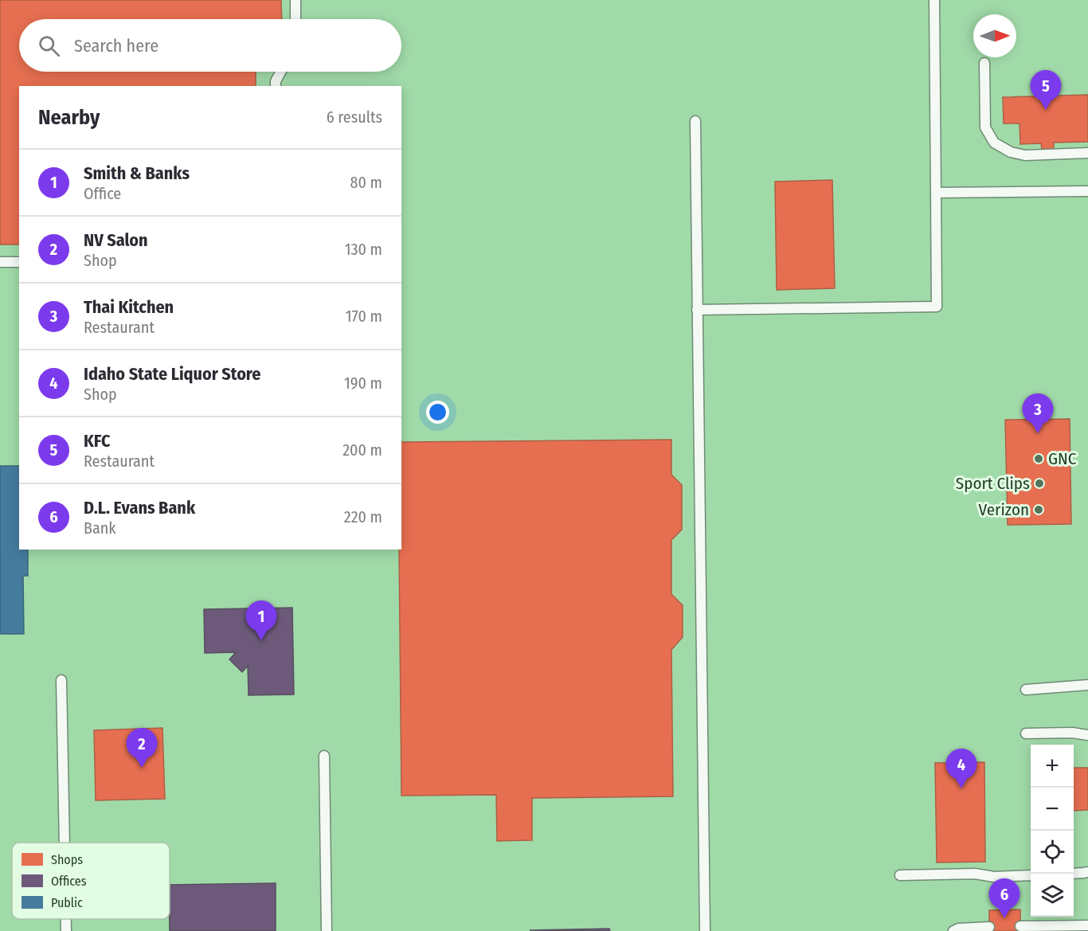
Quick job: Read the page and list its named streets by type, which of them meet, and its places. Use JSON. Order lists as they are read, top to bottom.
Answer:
{
  "places": ["GNC", "Sport Clips", "Verizon"],
  "legend": ["Shops", "Offices", "Public"],
  "north": "right",
  "page": {
    "search": "Search here",
    "pins": [
      "5",
      "3",
      "1",
      "2",
      "4",
      "6"
    ],
    "heading": ["Nearby", "6 results"],
    "list": [
      {
        "mark": "1",
        "name": "Smith & Banks",
        "note": "Office",
        "value": "80 m"
      },
      {
        "mark": "2",
        "name": "NV Salon",
        "note": "Shop",
        "value": "130 m"
      },
      {
        "mark": "3",
        "name": "Thai Kitchen",
        "note": "Restaurant",
        "value": "170 m"
      },
      {
        "mark": "4",
        "name": "Idaho State Liquor Store",
        "note": "Shop",
        "value": "190 m"
      },
      {
        "mark": "5",
        "name": "KFC",
        "note": "Restaurant",
        "value": "200 m"
      },
      {
        "mark": "6",
        "name": "D.L. Evans Bank",
        "note": "Bank",
        "value": "220 m"
      }
    ],
    "map_buttons": ["+", "−"]
  }
}
